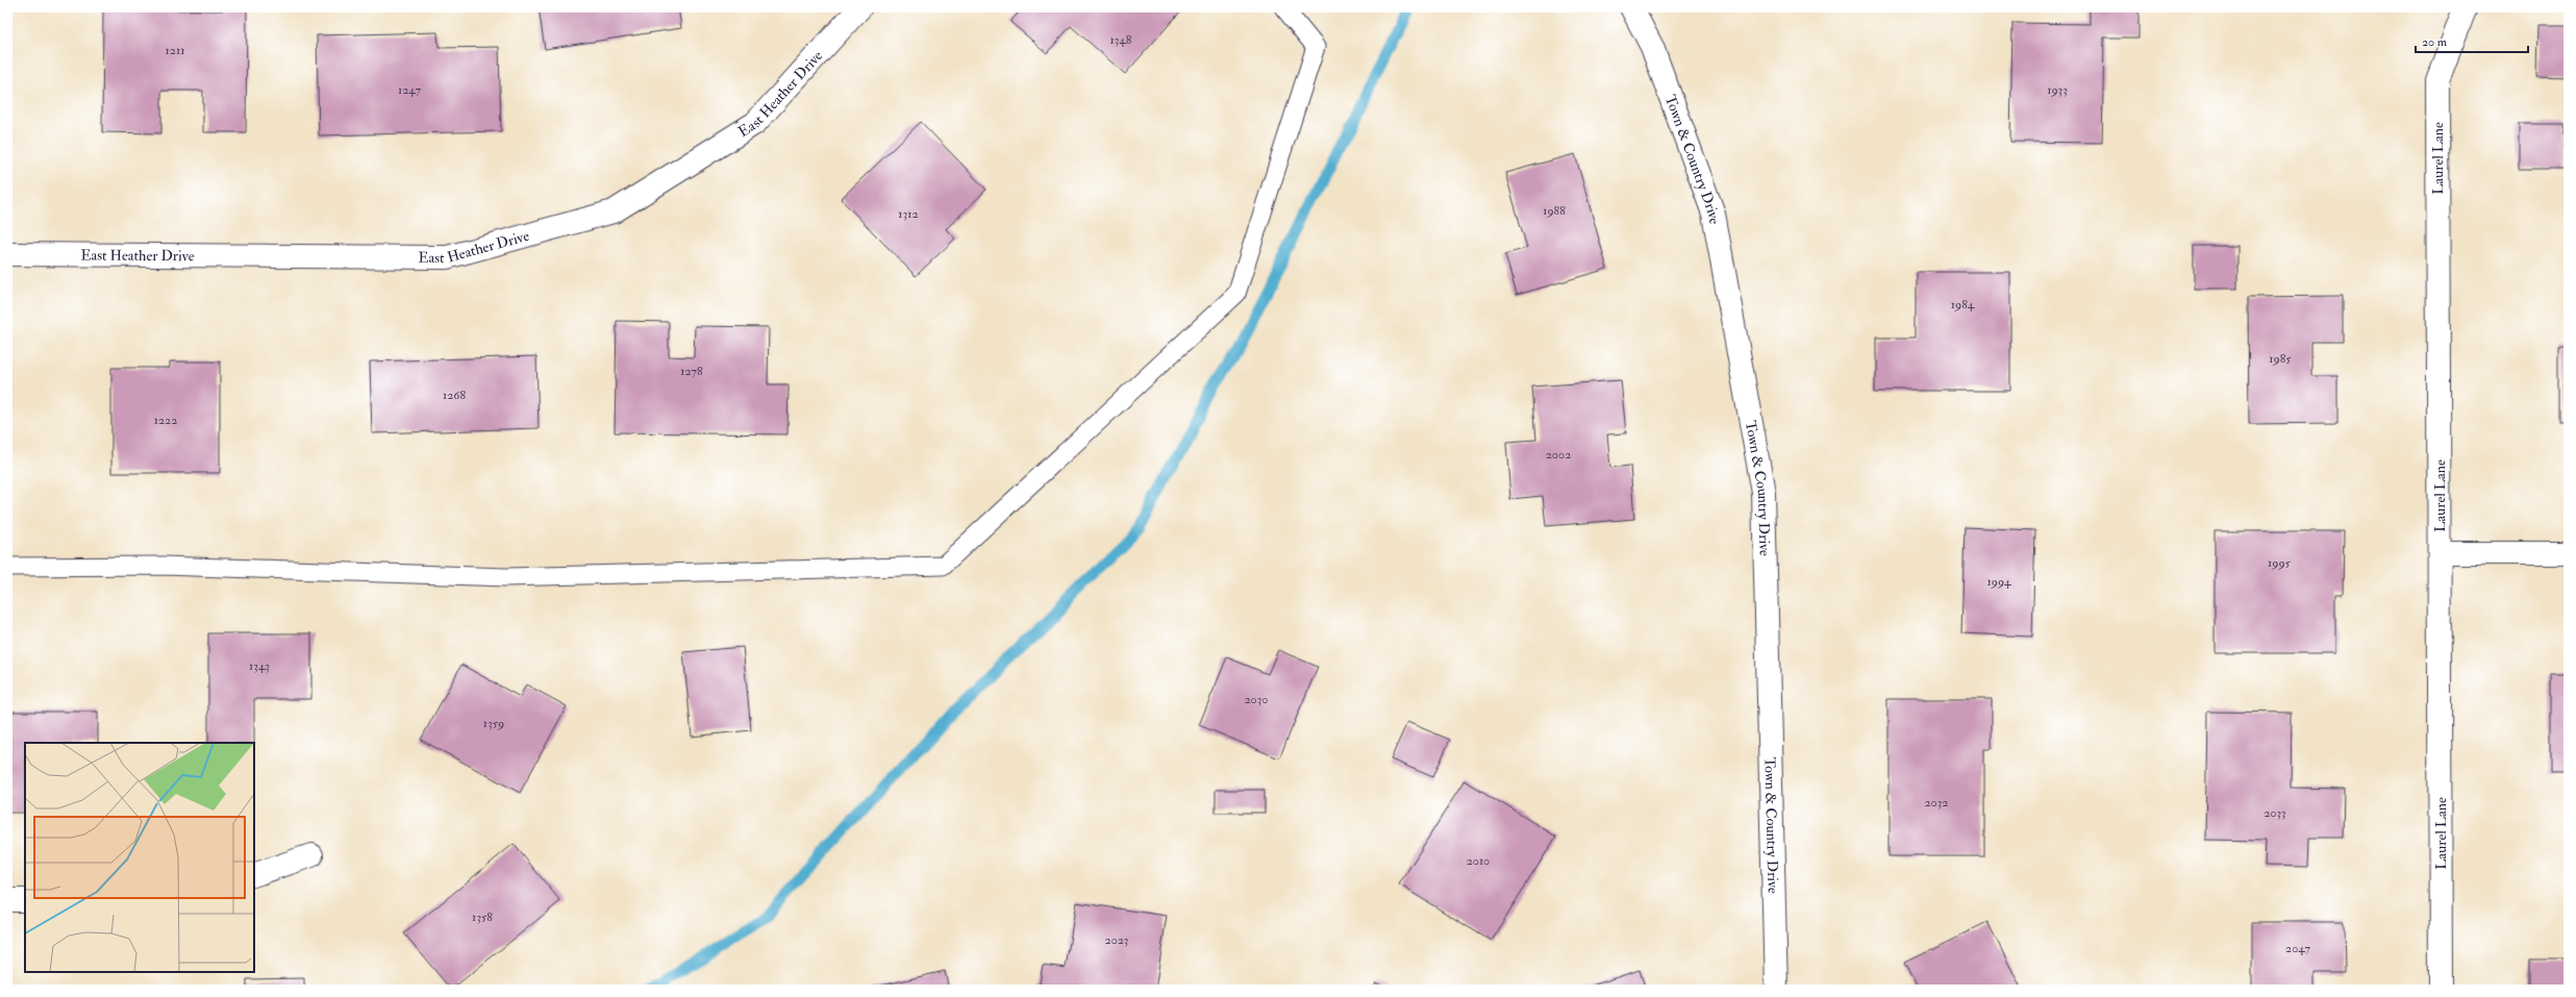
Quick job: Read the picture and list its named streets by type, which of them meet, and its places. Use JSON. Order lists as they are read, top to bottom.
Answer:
{
  "streets": {
    "street": ["East Heather Drive", "Laurel Lane", "Town & Country Drive"]
  },
  "house_numbers": [
    "1348",
    "1211",
    "1247",
    "1933",
    "1988",
    "1312",
    "1984",
    "1985",
    "1278",
    "1268",
    "1222",
    "2002",
    "1995",
    "1994",
    "1343",
    "2030",
    "1359",
    "2032",
    "2033",
    "2010",
    "1358",
    "2023",
    "2047"
  ],
  "scale_bar": "20 m"
}
